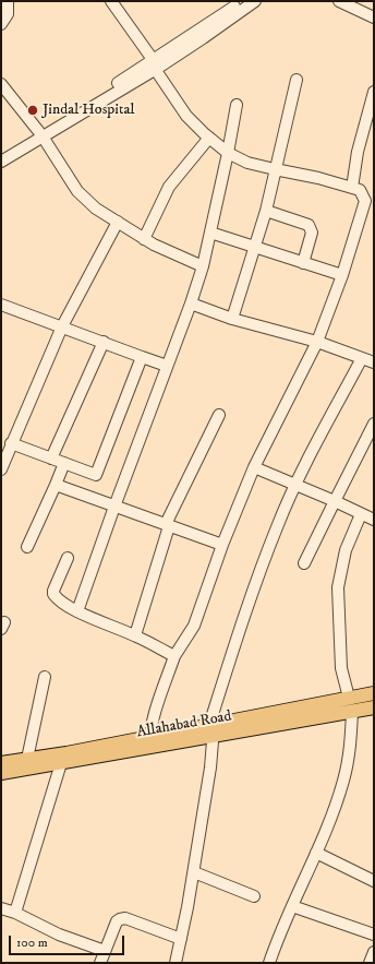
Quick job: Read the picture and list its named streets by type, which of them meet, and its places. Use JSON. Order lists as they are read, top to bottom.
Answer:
{
  "streets": {
    "main road": ["Allahabad Road"]
  },
  "places": ["Jindal Hospital"],
  "scale_bar": "100 m"
}
